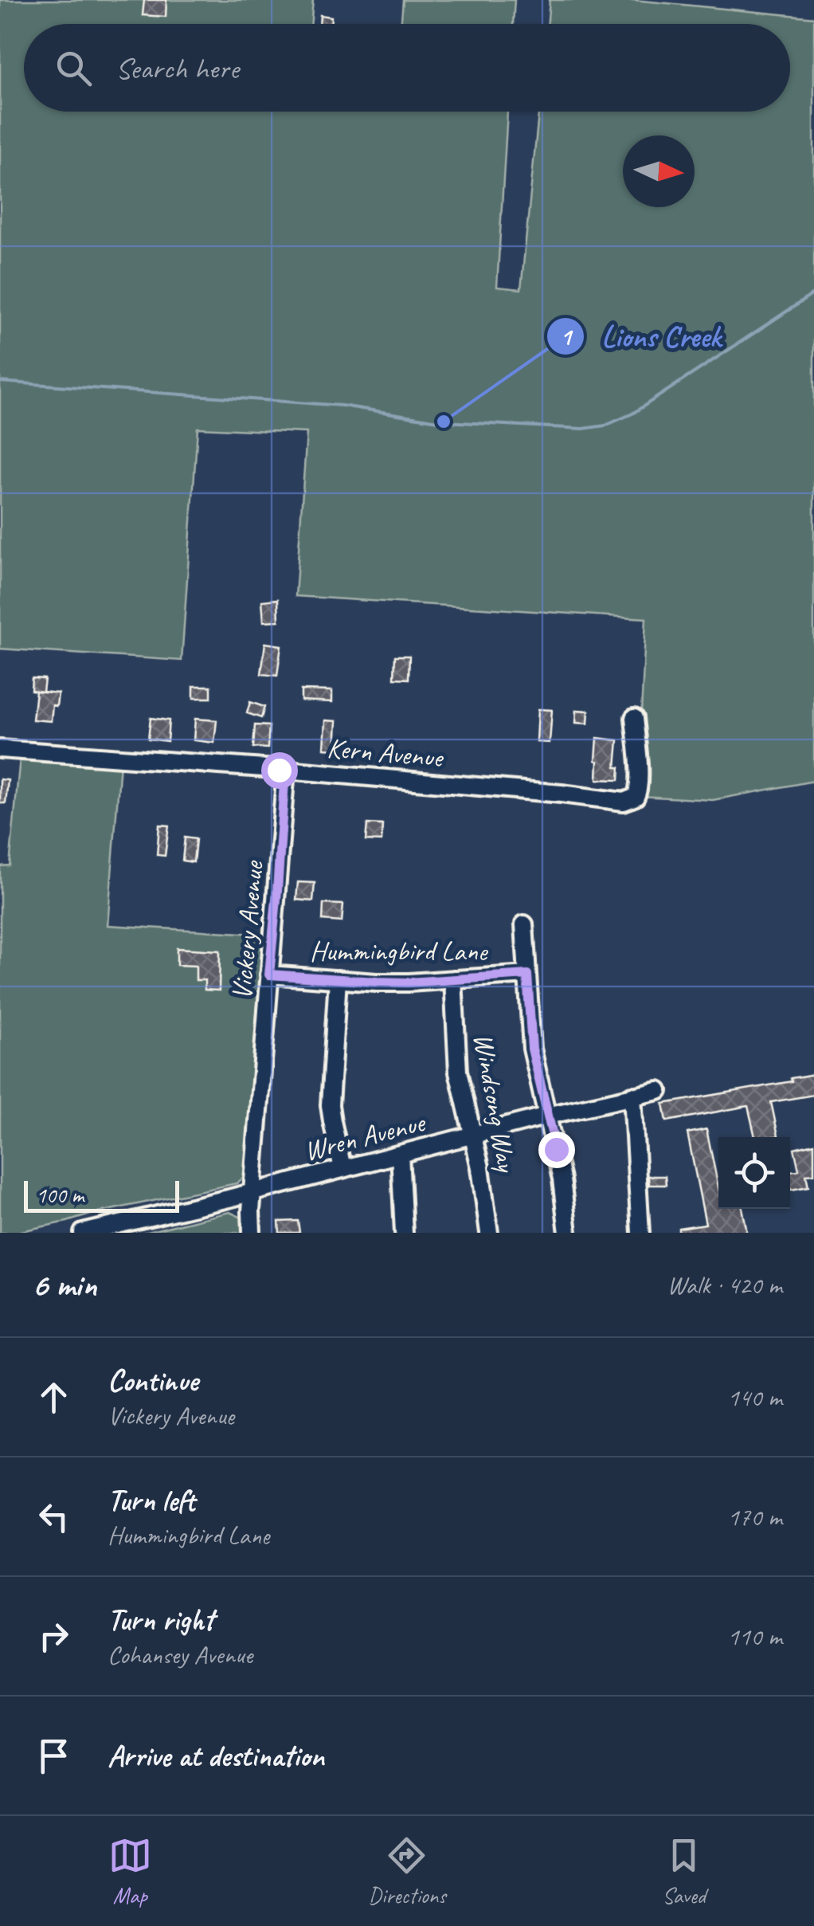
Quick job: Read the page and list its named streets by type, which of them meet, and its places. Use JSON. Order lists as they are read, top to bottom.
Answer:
{
  "streets": {
    "street": [
      "Kern Avenue",
      "Vickery Avenue",
      "Hummingbird Lane",
      "Windsong Way",
      "Wren Avenue"
    ]
  },
  "crossings": [
    ["Kern Avenue", "Vickery Avenue"],
    ["Vickery Avenue", "Hummingbird Lane"],
    ["Vickery Avenue", "Wren Avenue"],
    ["Hummingbird Lane", "Windsong Way"],
    ["Windsong Way", "Wren Avenue"]
  ],
  "places": ["Lions Creek"],
  "scale_bar": "100 m",
  "north": "right",
  "page": {
    "search": "Search here",
    "scale": "100 m",
    "heading": ["6 min", "Walk · 420 m"],
    "list": [
      ["Continue", "Vickery Avenue", "140 m"],
      ["Turn left", "Hummingbird Lane", "170 m"],
      ["Turn right", "Cohansey Avenue", "110 m"],
      "Arrive at destination"
    ],
    "nav": ["Map", "Directions", "Saved"]
  }
}
